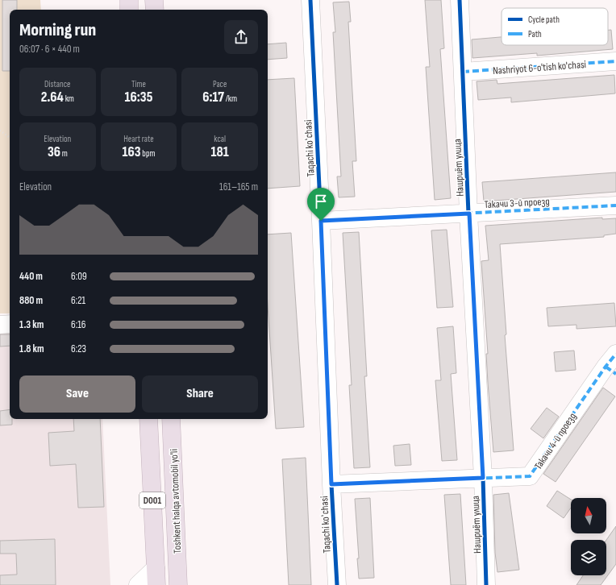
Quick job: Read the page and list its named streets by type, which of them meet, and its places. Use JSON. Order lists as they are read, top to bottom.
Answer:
{
  "streets": {
    "highway": ["D001", "Toshkent halqa avtomobil yo'li"],
    "street": [
      "Nashriyot 6-o'tish ko'chasi",
      "Taqachi koʻchasi",
      "Нашриёт улица",
      "Такачи 3-й проезд",
      "Такачи 4-й проезд"
    ]
  },
  "crossings": [
    ["Nashriyot 6-o'tish ko'chasi", "Нашриёт улица"],
    ["Taqachi koʻchasi", "Такачи 3-й проезд"],
    ["Taqachi koʻchasi", "Такачи 4-й проезд"],
    ["Нашриёт улица", "Такачи 3-й проезд"],
    ["Нашриёт улица", "Такачи 4-й проезд"]
  ],
  "legend": ["Cycle path", "Path"],
  "north": "top",
  "page": {
    "heading": ["Morning run", "06:07 · 6 × 440 m"],
    "stats": [
      ["Distance", "2.64 km"],
      ["Time", "16:35"],
      ["Pace", "6:17 /km"],
      ["Elevation", "36 m"],
      ["Heart rate", "163 bpm"],
      ["kcal", "181"]
    ],
    "chart": ["Elevation", "161–165 m"],
    "list": [
      {
        "name": "440 m",
        "note": "6:09"
      },
      {
        "name": "880 m",
        "note": "6:21"
      },
      {
        "name": "1.3 km",
        "note": "6:16"
      },
      {
        "name": "1.8 km",
        "note": "6:23"
      }
    ],
    "buttons": ["Save", "Share"]
  }
}
